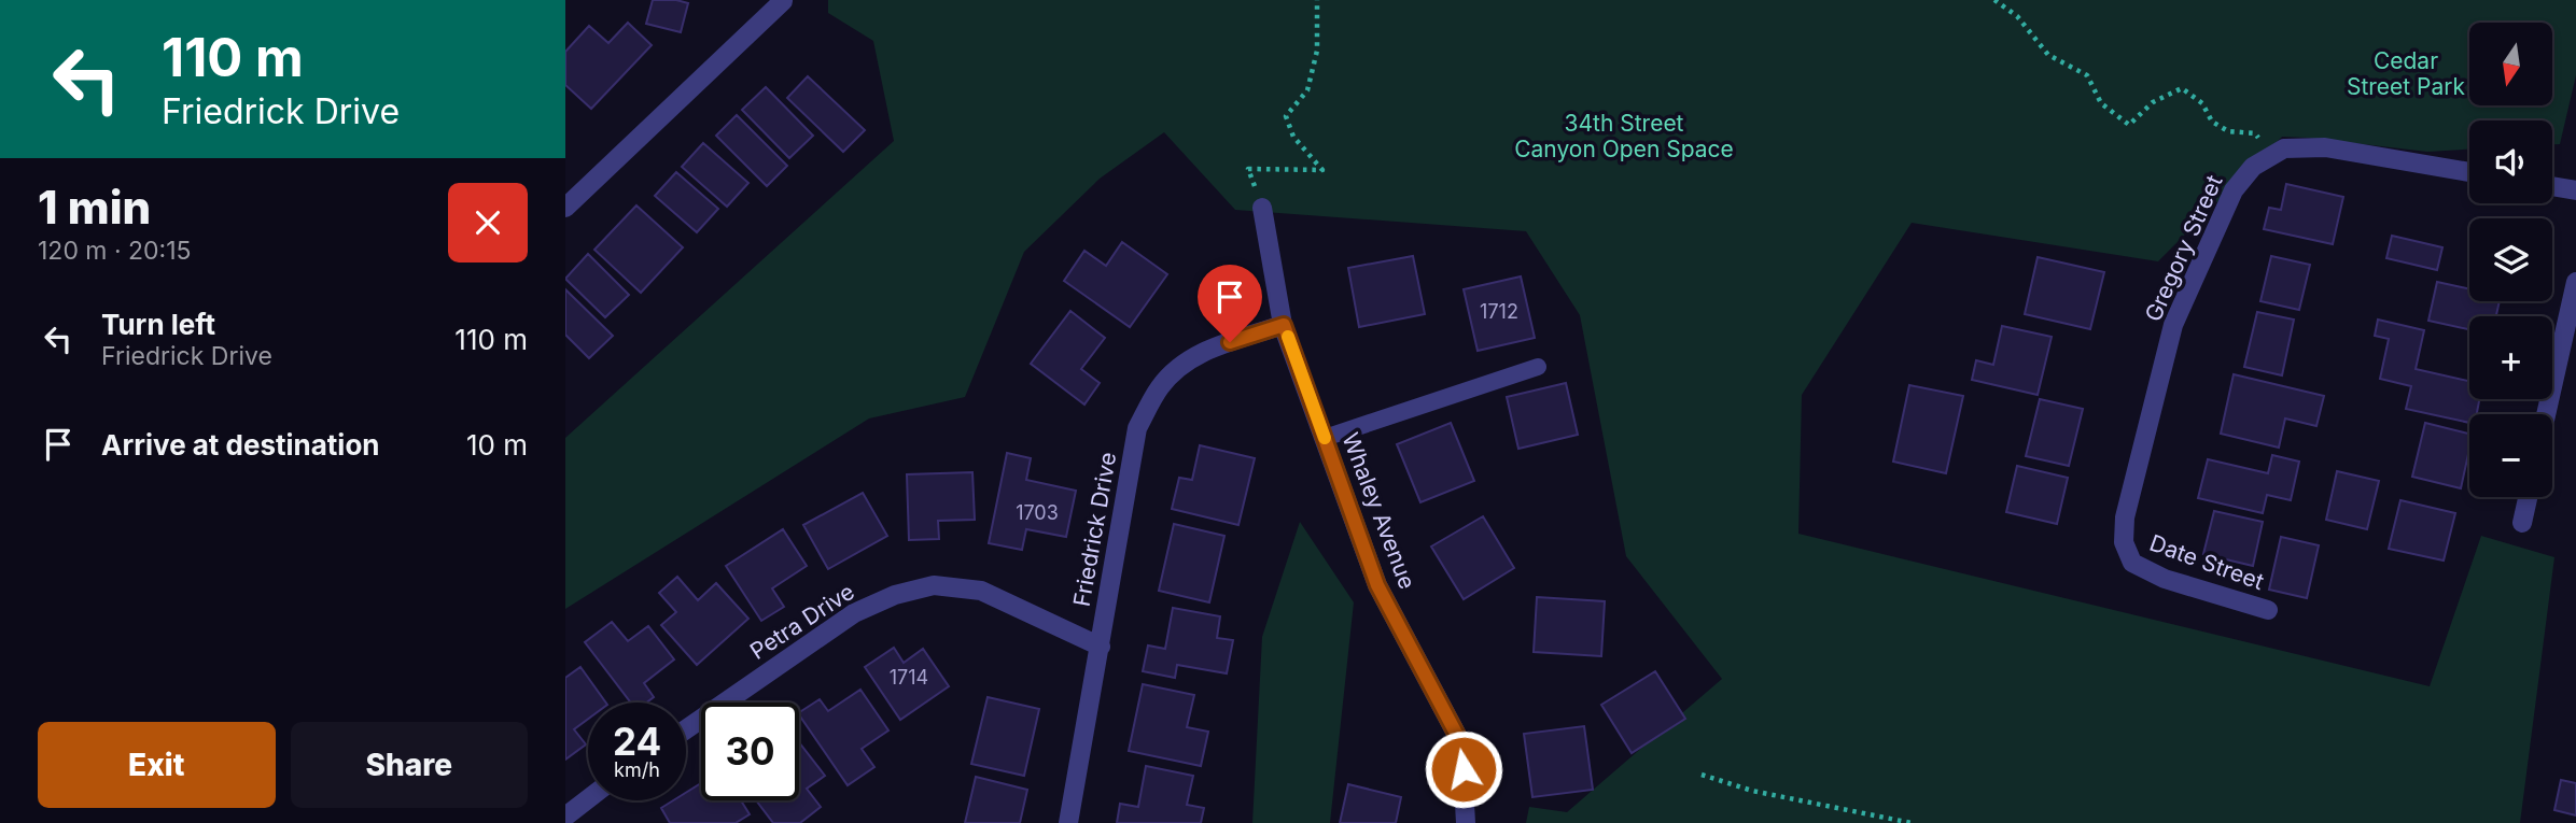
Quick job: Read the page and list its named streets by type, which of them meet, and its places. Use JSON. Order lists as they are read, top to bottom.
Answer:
{
  "streets": {
    "street": [
      "Gregory Street",
      "Whaley Avenue",
      "Friedrick Drive",
      "Date Street",
      "Petra Drive"
    ]
  },
  "crossings": [
    ["Gregory Street", "Date Street"],
    ["Whaley Avenue", "Friedrick Drive"],
    ["Friedrick Drive", "Petra Drive"]
  ],
  "parks": ["Cedar Street Park", "34th Street Canyon Open Space"],
  "house_numbers": ["1712", "1703", "1714"],
  "north": "bottom",
  "page": {
    "turn": ["110 m", "Friedrick Drive"],
    "map_buttons": ["+", "−"],
    "heading": ["1 min", "120 m · 20:15"],
    "list": [
      {
        "name": "Turn left",
        "note": "Friedrick Drive",
        "value": "110 m"
      },
      {
        "name": "Arrive at destination",
        "value": "10 m"
      }
    ],
    "speed": "24 km/h",
    "limit": "30",
    "buttons": ["Exit", "Share"]
  }
}
